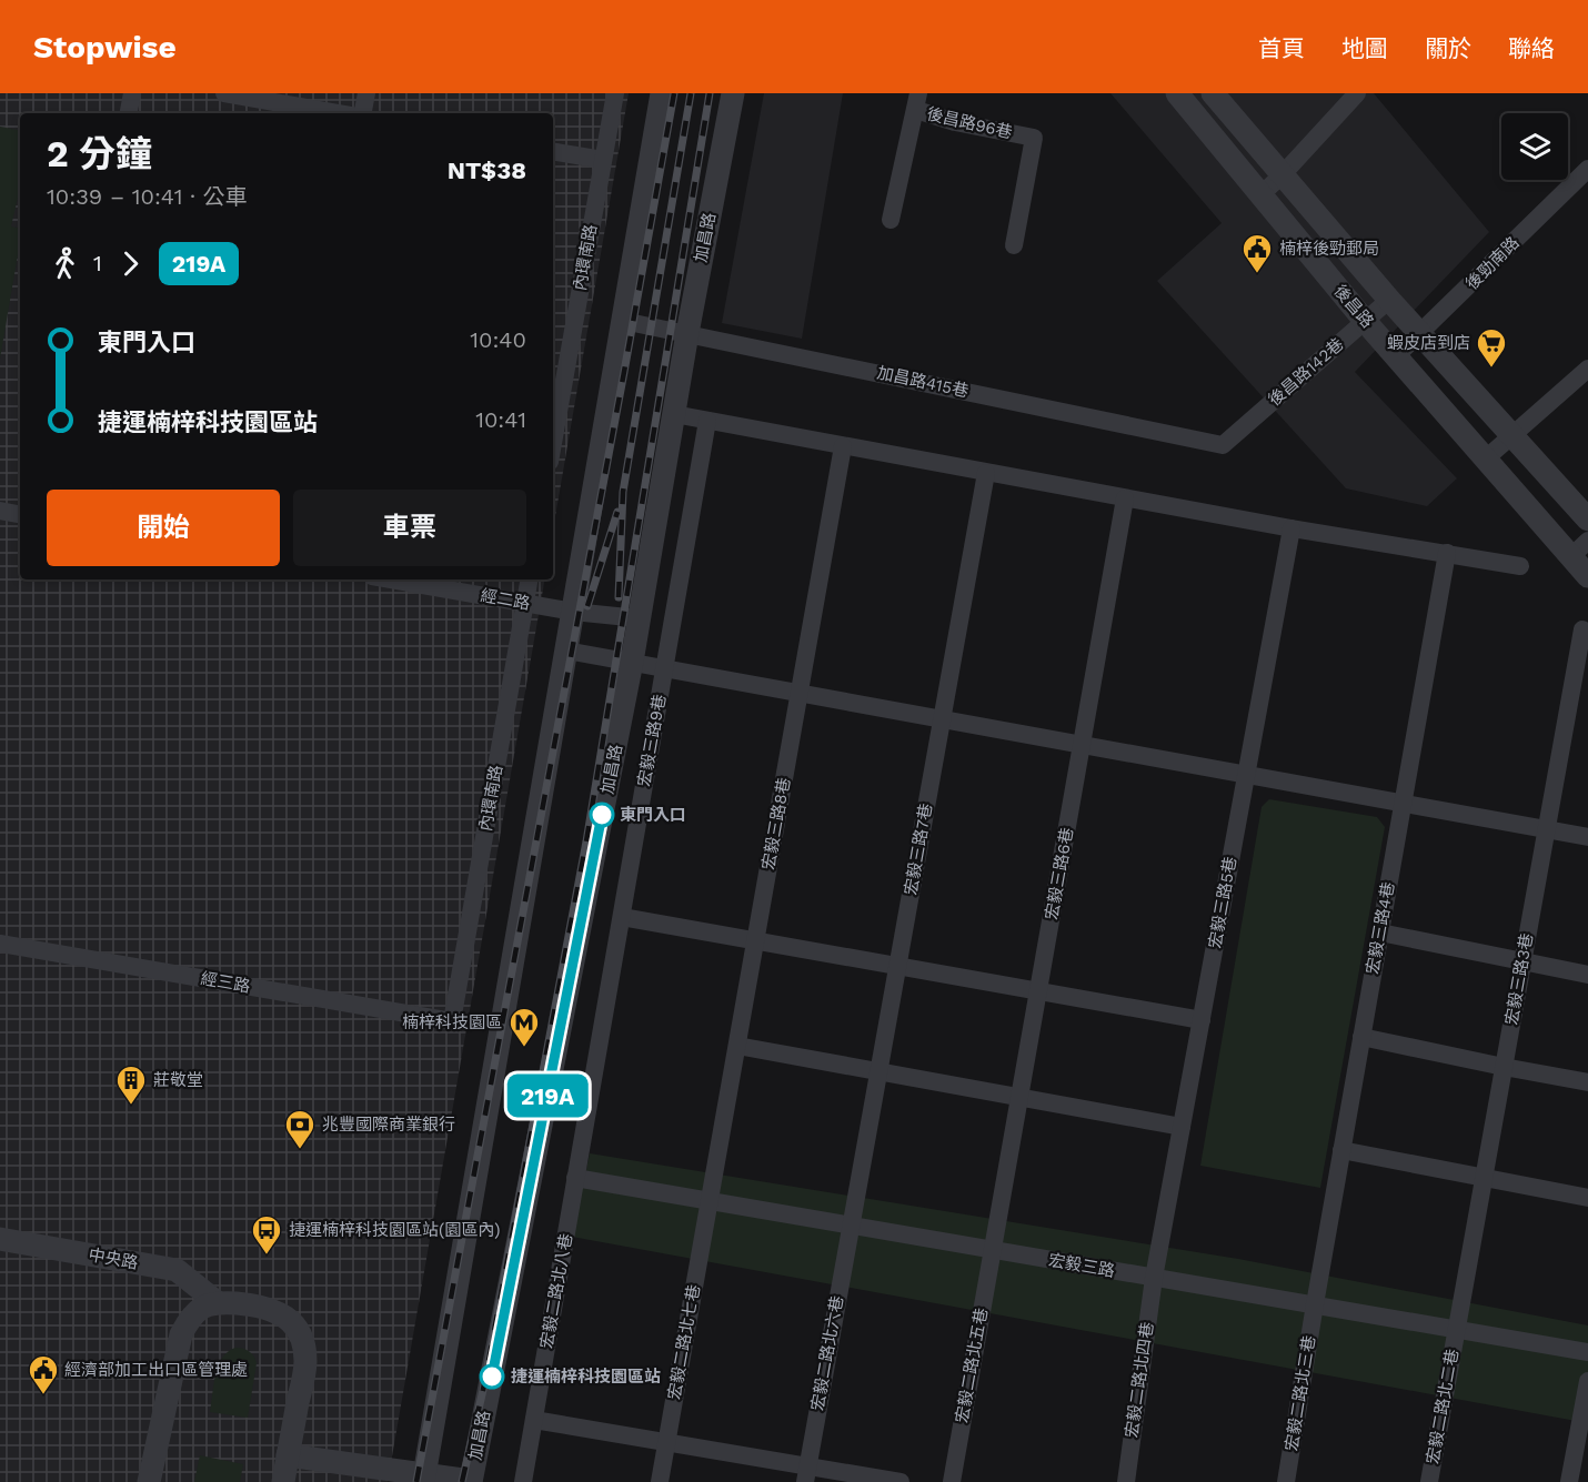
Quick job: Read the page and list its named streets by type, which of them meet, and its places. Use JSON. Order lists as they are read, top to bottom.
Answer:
{
  "streets": {
    "street": [
      "後昌路96巷",
      "加昌路",
      "內環南路",
      "後勁南路",
      "後昌路",
      "後昌路142巷",
      "加昌路415巷",
      "經二路",
      "宏毅三路9巷",
      "宏毅三路8巷",
      "宏毅三路7巷",
      "宏毅三路6巷",
      "宏毅三路5巷",
      "宏毅三路4巷",
      "宏毅三路3巷",
      "經三路",
      "中央路",
      "宏毅三路",
      "宏毅二路北八巷",
      "宏毅二路北七巷",
      "宏毅二路北六巷",
      "宏毅二路北五巷",
      "宏毅二路北四巷",
      "宏毅二路北三巷",
      "宏毅二路北二巷"
    ]
  },
  "crossings": [
    ["加昌路", "加昌路415巷"],
    ["加昌路", "經二路"],
    ["內環南路", "經二路"],
    ["內環南路", "經三路"],
    ["後勁南路", "後昌路"],
    ["後昌路", "後昌路142巷"],
    ["後昌路142巷", "加昌路415巷"],
    ["宏毅三路9巷", "宏毅三路"],
    ["宏毅三路9巷", "宏毅二路北八巷"],
    ["宏毅三路8巷", "宏毅三路"],
    ["宏毅三路8巷", "宏毅二路北七巷"],
    ["宏毅三路7巷", "宏毅三路"],
    ["宏毅三路7巷", "宏毅二路北六巷"],
    ["宏毅三路6巷", "宏毅三路"],
    ["宏毅三路6巷", "宏毅二路北五巷"],
    ["宏毅三路5巷", "宏毅三路"],
    ["宏毅三路5巷", "宏毅二路北四巷"],
    ["宏毅三路4巷", "宏毅三路"],
    ["宏毅三路4巷", "宏毅二路北三巷"],
    ["宏毅三路3巷", "宏毅三路"],
    ["宏毅三路3巷", "宏毅二路北二巷"],
    ["宏毅三路", "宏毅二路北八巷"],
    ["宏毅三路", "宏毅二路北七巷"],
    ["宏毅三路", "宏毅二路北六巷"],
    ["宏毅三路", "宏毅二路北五巷"],
    ["宏毅三路", "宏毅二路北四巷"],
    ["宏毅三路", "宏毅二路北三巷"],
    ["宏毅三路", "宏毅二路北二巷"]
  ],
  "places": {
    "public building": ["楠梓後勁郵局", "經濟部加工出口區管理處"],
    "supermarket": ["蝦皮店到店"],
    "other": ["東門入口", "捷運楠梓科技園區站"],
    "metro station": ["楠梓科技園區"],
    "building": ["莊敬堂"],
    "bank": ["兆豐國際商業銀行"],
    "bus stop": ["捷運楠梓科技園區站(園區內)"]
  },
  "lines": ["bus line 219A"],
  "page": {
    "header": "Stopwise",
    "nav": [
      "首頁",
      "地圖",
      "關於",
      "聯絡"
    ],
    "on_map": "219A",
    "heading": ["2 分鐘", "10:39 – 10:41 · 公車", "NT$38"],
    "legs": ["1", "219A"],
    "list": [
      {
        "name": "東門入口",
        "value": "10:40"
      },
      {
        "name": "捷運楠梓科技園區站",
        "value": "10:41"
      }
    ],
    "buttons": ["開始", "車票"]
  }
}
